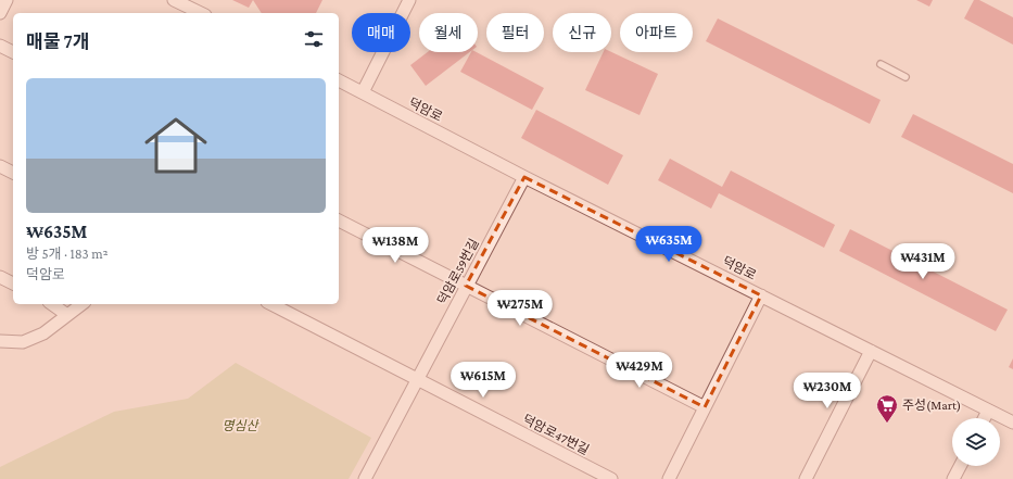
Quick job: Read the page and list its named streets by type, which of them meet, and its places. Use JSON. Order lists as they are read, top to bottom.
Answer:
{
  "streets": {
    "street": ["덕암로", "덕암로59번길", "덕암로47번길"]
  },
  "crossings": [
    ["덕암로", "덕암로59번길"],
    ["덕암로59번길", "덕암로47번길"]
  ],
  "parks": ["명심산"],
  "places": {
    "supermarket": ["주성(Mart)"]
  },
  "page": {
    "chip": [
      "매매",
      "월세",
      "필터",
      "신규",
      "아파트"
    ],
    "heading": "매물 7개",
    "list": [
      {
        "name": "₩635M",
        "note": "방 5개 · 183 m² · 덕암로"
      }
    ],
    "price": [
      "₩635M",
      "₩138M",
      "₩431M",
      "₩275M",
      "₩429M",
      "₩615M",
      "₩230M"
    ]
  }
}
